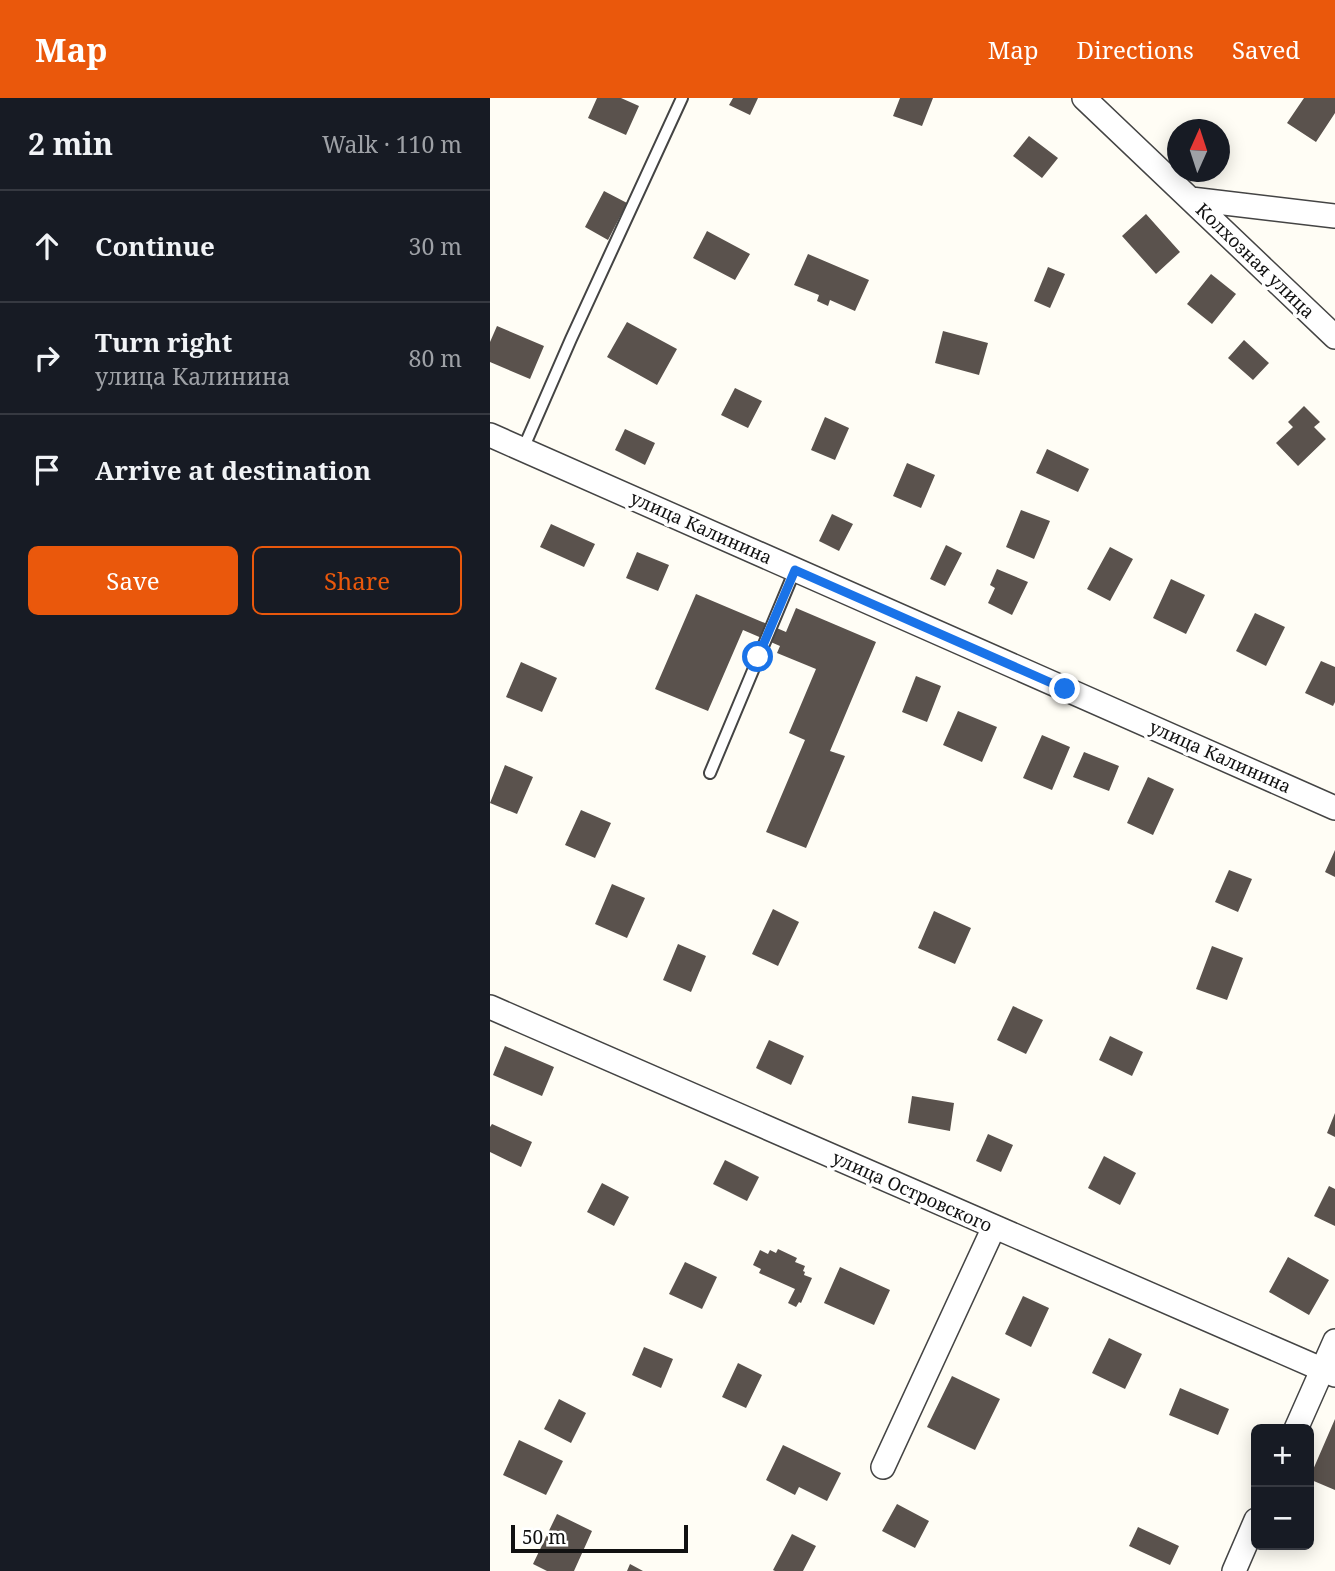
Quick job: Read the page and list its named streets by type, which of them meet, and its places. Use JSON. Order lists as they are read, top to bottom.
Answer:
{
  "streets": {
    "street": ["Колхозная улица", "улица Калинина", "улица Островского"]
  },
  "scale_bar": "50 m",
  "north": "top",
  "page": {
    "header": "Map",
    "nav": ["Map", "Directions", "Saved"],
    "heading": ["2 min", "Walk · 110 m"],
    "list": [
      ["Continue", "30 m"],
      ["Turn right", "улица Калинина", "80 m"],
      "Arrive at destination"
    ],
    "buttons": ["Save", "Share"],
    "map_buttons": ["+", "−"],
    "scale": "50 m"
  }
}
